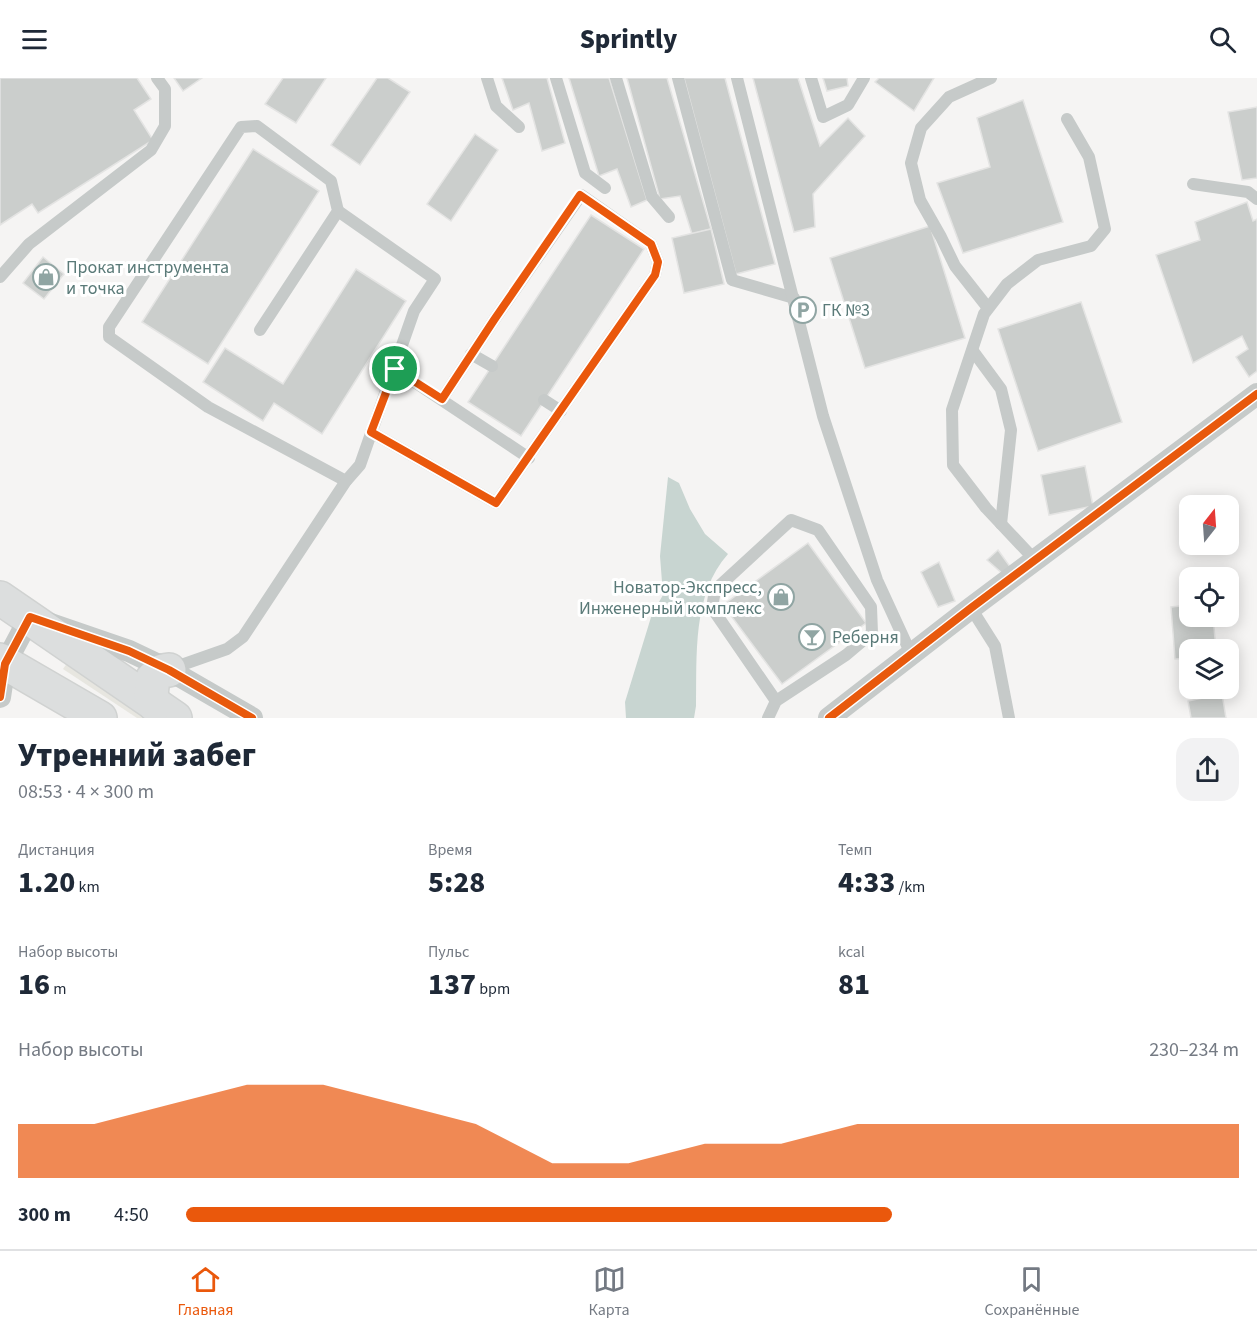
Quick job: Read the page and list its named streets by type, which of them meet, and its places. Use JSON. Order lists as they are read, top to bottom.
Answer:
{
  "places": {
    "shop": ["Прокат инструмента и точка", "Новатор-Экспресс, Инженерный комплекс"],
    "parking": ["ГК №3"],
    "bar": ["Реберня"]
  },
  "north": "top",
  "page": {
    "header": "Sprintly",
    "heading": ["Утренний забег", "08:53 · 4 × 300 m"],
    "stats": [
      ["Дистанция", "1.20 km"],
      ["Время", "5:28"],
      ["Темп", "4:33 /km"],
      ["Набор высоты", "16 m"],
      ["Пульс", "137 bpm"],
      ["kcal", "81"]
    ],
    "chart": ["Набор высоты", "230–234 m"],
    "list": [
      {
        "name": "300 m",
        "note": "4:50"
      }
    ],
    "tabs": ["Главная", "Карта", "Сохранённые"]
  }
}
